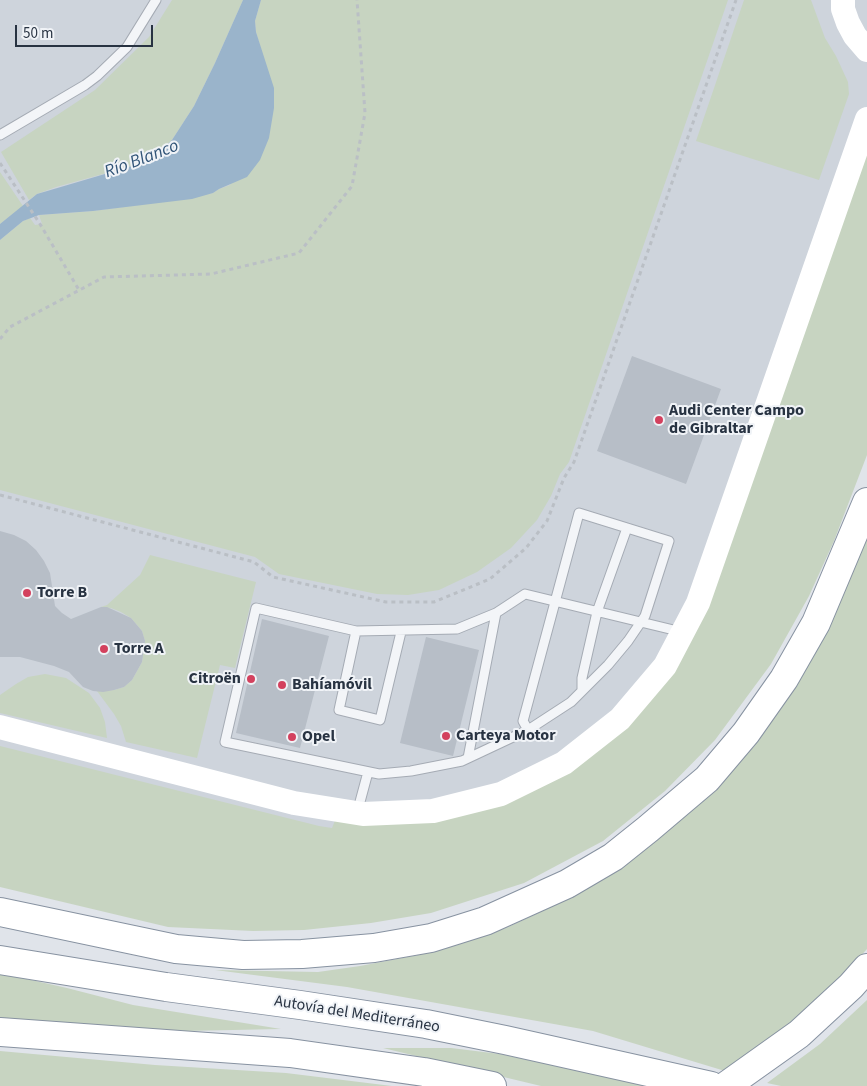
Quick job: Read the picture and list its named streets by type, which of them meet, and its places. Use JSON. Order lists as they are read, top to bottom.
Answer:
{
  "streets": {
    "highway": ["Autovía del Mediterráneo"]
  },
  "water": ["Río Blanco"],
  "places": [
    "Audi Center Campo de Gibraltar",
    "Torre B",
    "Torre A",
    "Citroën",
    "Bahíamóvil",
    "Carteya Motor",
    "Opel"
  ],
  "scale_bar": "50 m"
}
